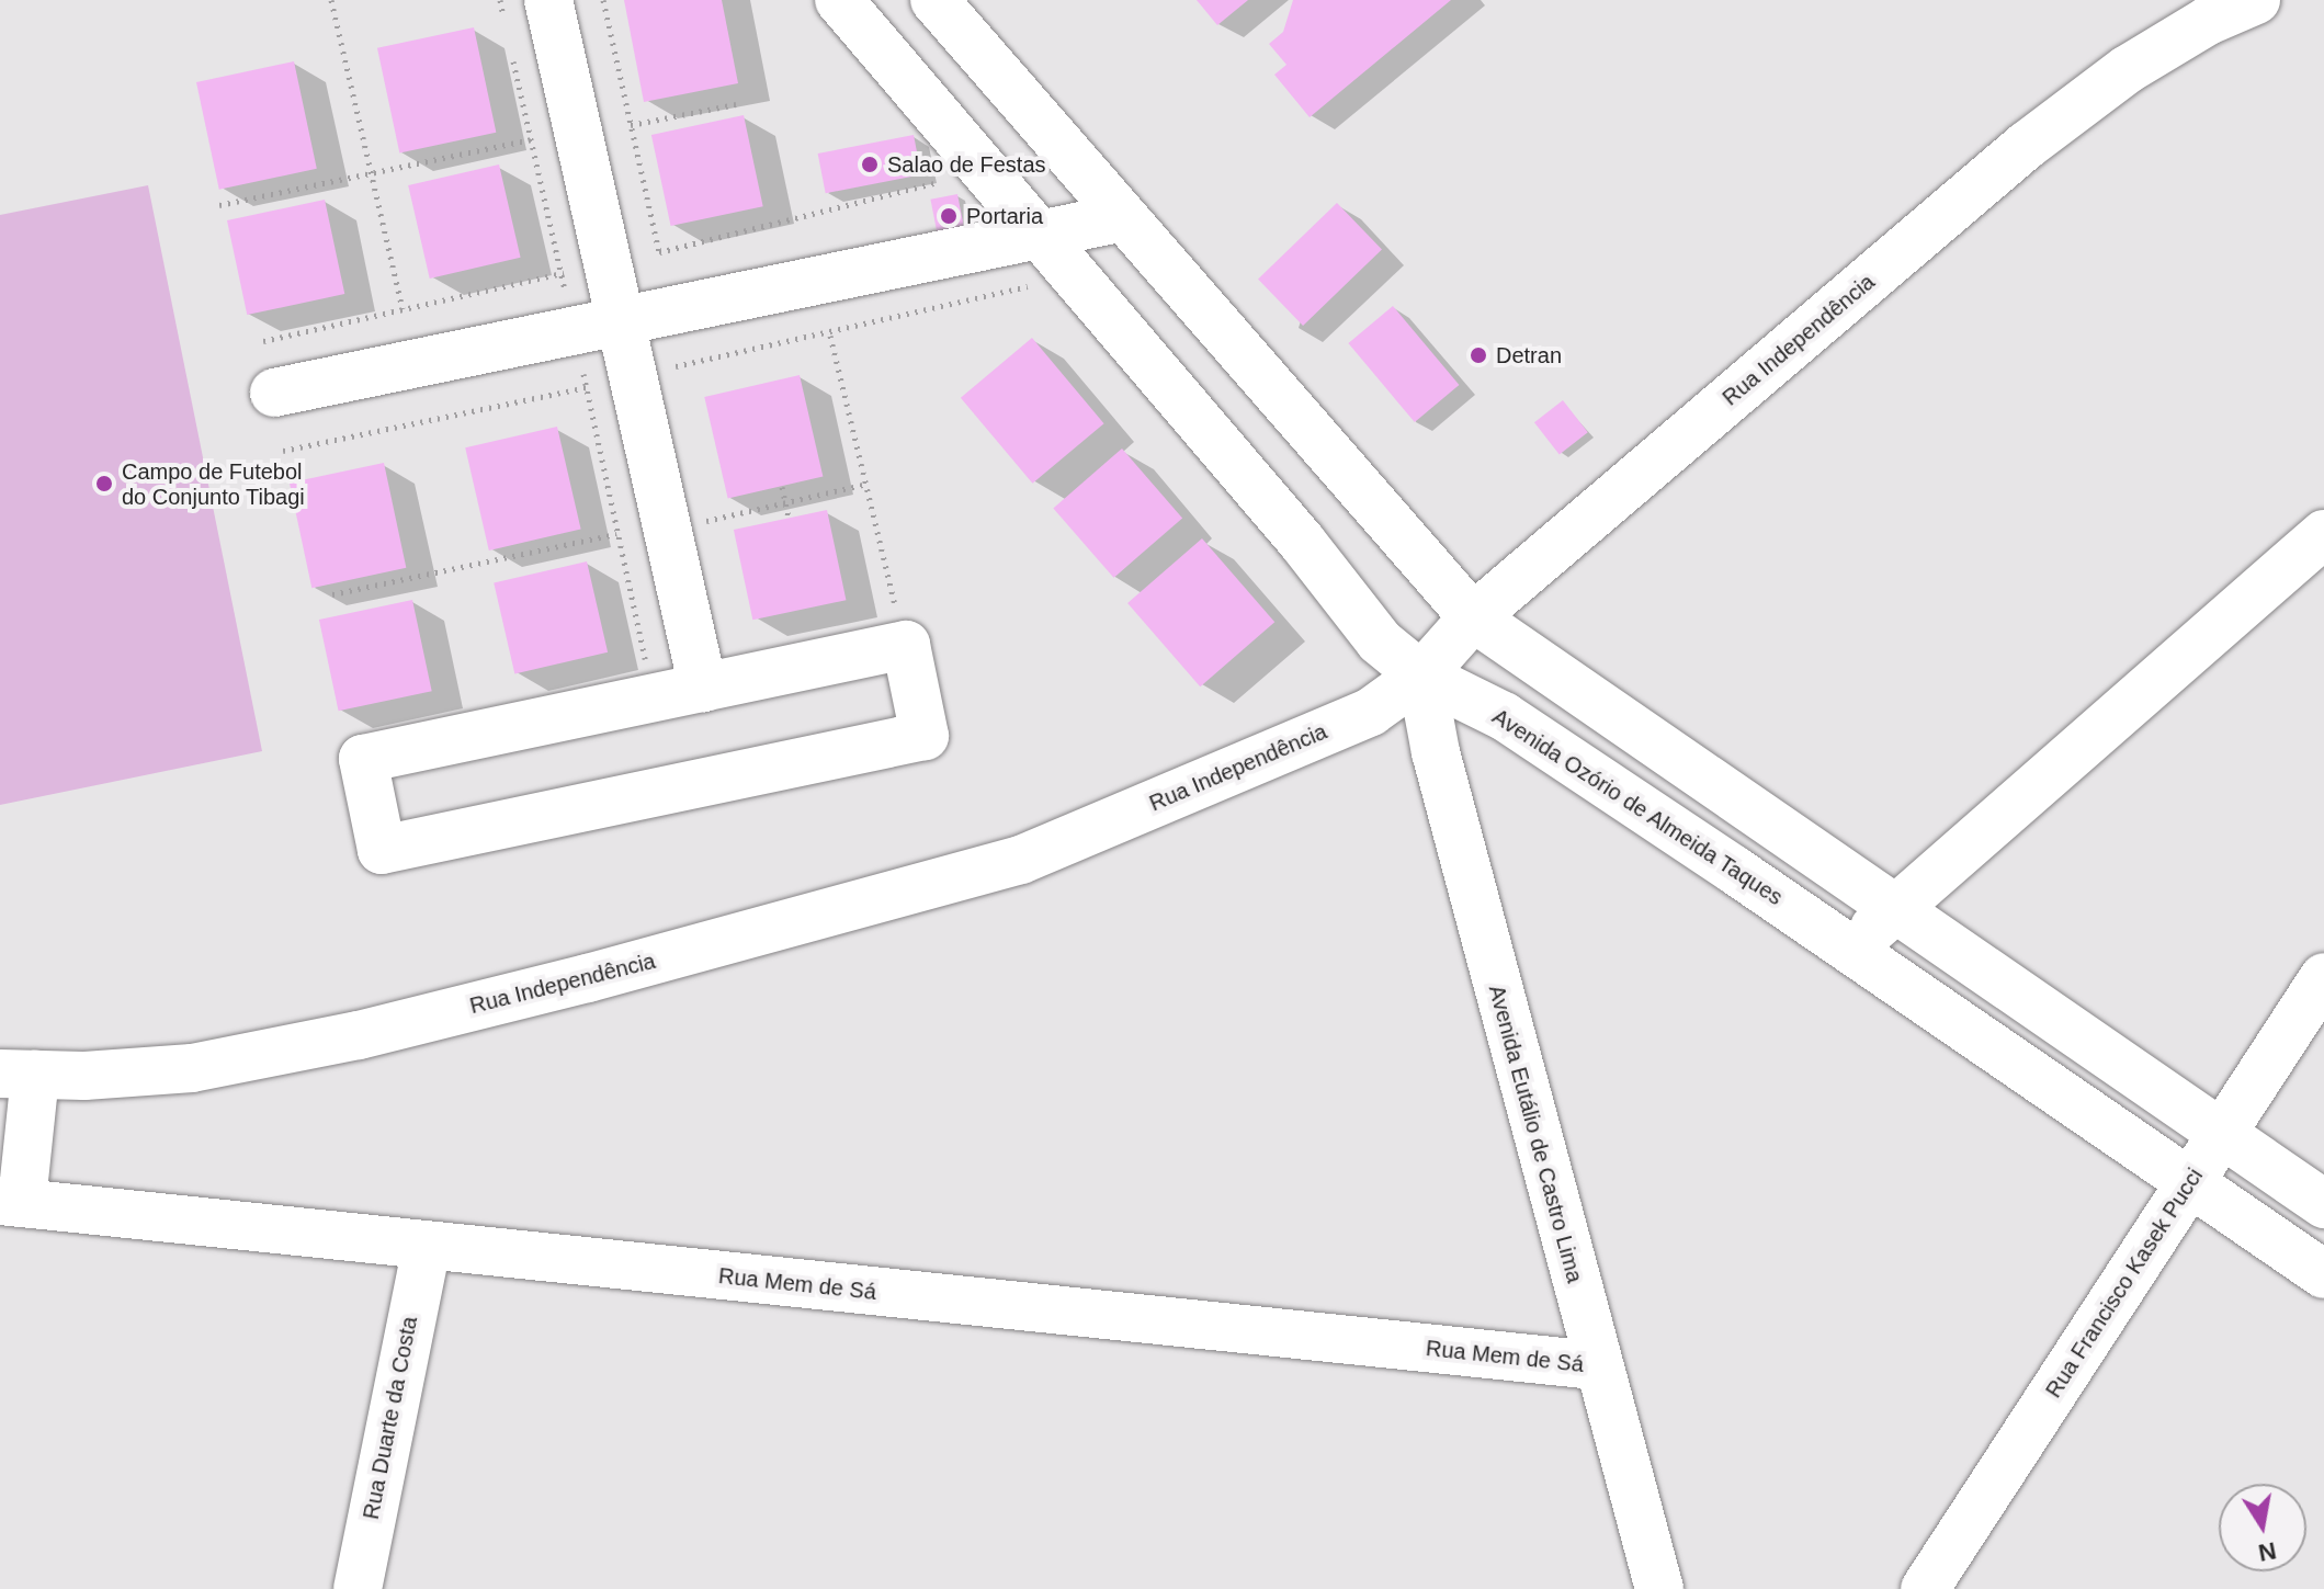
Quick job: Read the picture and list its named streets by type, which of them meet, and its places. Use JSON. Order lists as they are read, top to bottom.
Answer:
{
  "streets": {
    "street": [
      "Rua Independência",
      "Avenida Ozório de Almeida Taques",
      "Avenida Eutálio de Castro Lima",
      "Rua Francisco Kasek Pucci",
      "Rua Mem de Sá",
      "Rua Duarte da Costa"
    ]
  },
  "crossings": [
    ["Rua Independência", "Avenida Ozório de Almeida Taques"],
    ["Rua Independência", "Avenida Eutálio de Castro Lima"],
    ["Avenida Ozório de Almeida Taques", "Avenida Eutálio de Castro Lima"],
    ["Avenida Ozório de Almeida Taques", "Rua Francisco Kasek Pucci"],
    ["Avenida Eutálio de Castro Lima", "Rua Mem de Sá"],
    ["Rua Mem de Sá", "Rua Duarte da Costa"]
  ],
  "places": [
    "Salao de Festas",
    "Portaria",
    "Detran",
    "Campo de Futebol do Conjunto Tibagi"
  ],
  "north": "bottom"
}
